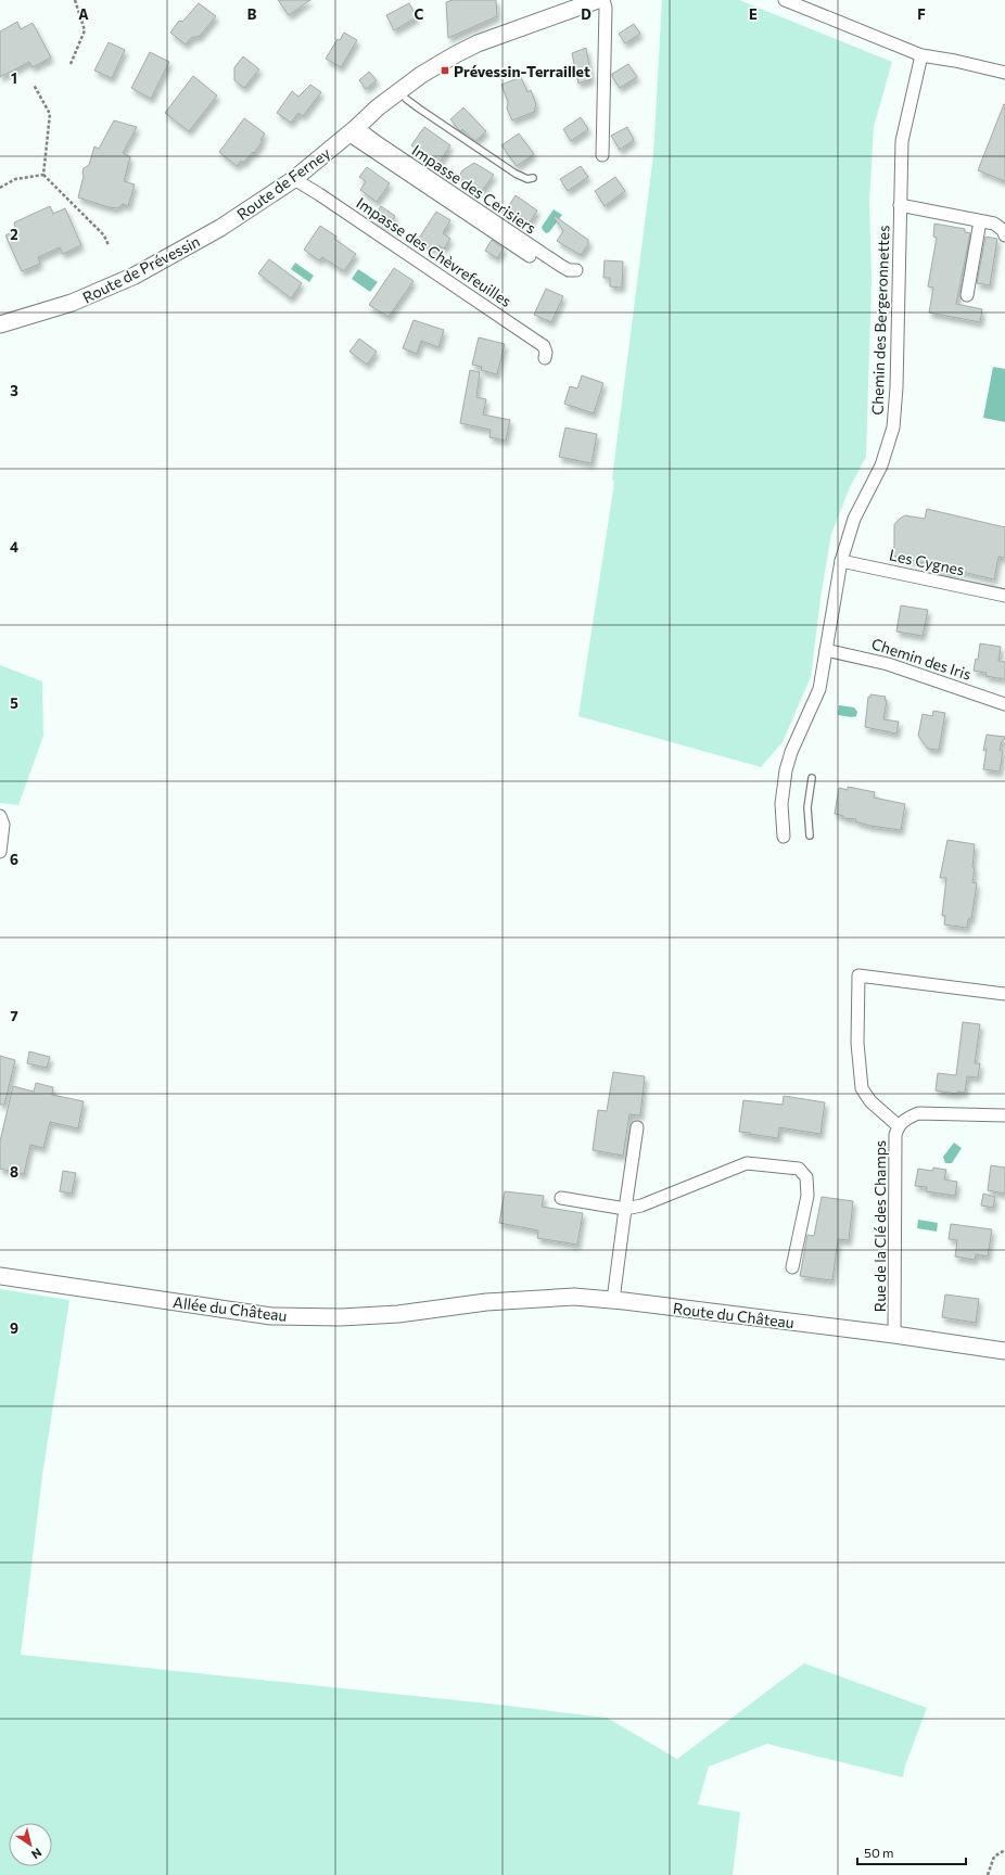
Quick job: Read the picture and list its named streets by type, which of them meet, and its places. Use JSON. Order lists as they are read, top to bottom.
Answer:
{
  "streets": {
    "street": [
      "Route de Ferney",
      "Impasse des Cerisiers",
      "Impasse des Chèvrefeuilles",
      "Route de Prévessin",
      "Chemin des Bergeronnettes",
      "Les Cygnes",
      "Chemin des Iris",
      "Rue de la Clé des Champs",
      "Allée du Château",
      "Route du Château"
    ]
  },
  "crossings": [
    ["Route de Ferney", "Impasse des Cerisiers"],
    ["Route de Ferney", "Impasse des Chèvrefeuilles"],
    ["Route de Ferney", "Route de Prévessin"],
    ["Chemin des Bergeronnettes", "Les Cygnes"],
    ["Chemin des Bergeronnettes", "Chemin des Iris"],
    ["Rue de la Clé des Champs", "Route du Château"],
    ["Allée du Château", "Route du Château"]
  ],
  "places": {
    "transit": ["Prévessin-Terraillet"]
  },
  "scale_bar": "50 m",
  "north": "bottom right",
  "grid": {
    "columns": [
      "A",
      "B",
      "C",
      "D",
      "E",
      "F"
    ],
    "rows": [
      "1",
      "2",
      "3",
      "4",
      "5",
      "6",
      "7",
      "8",
      "9"
    ]
  }
}
